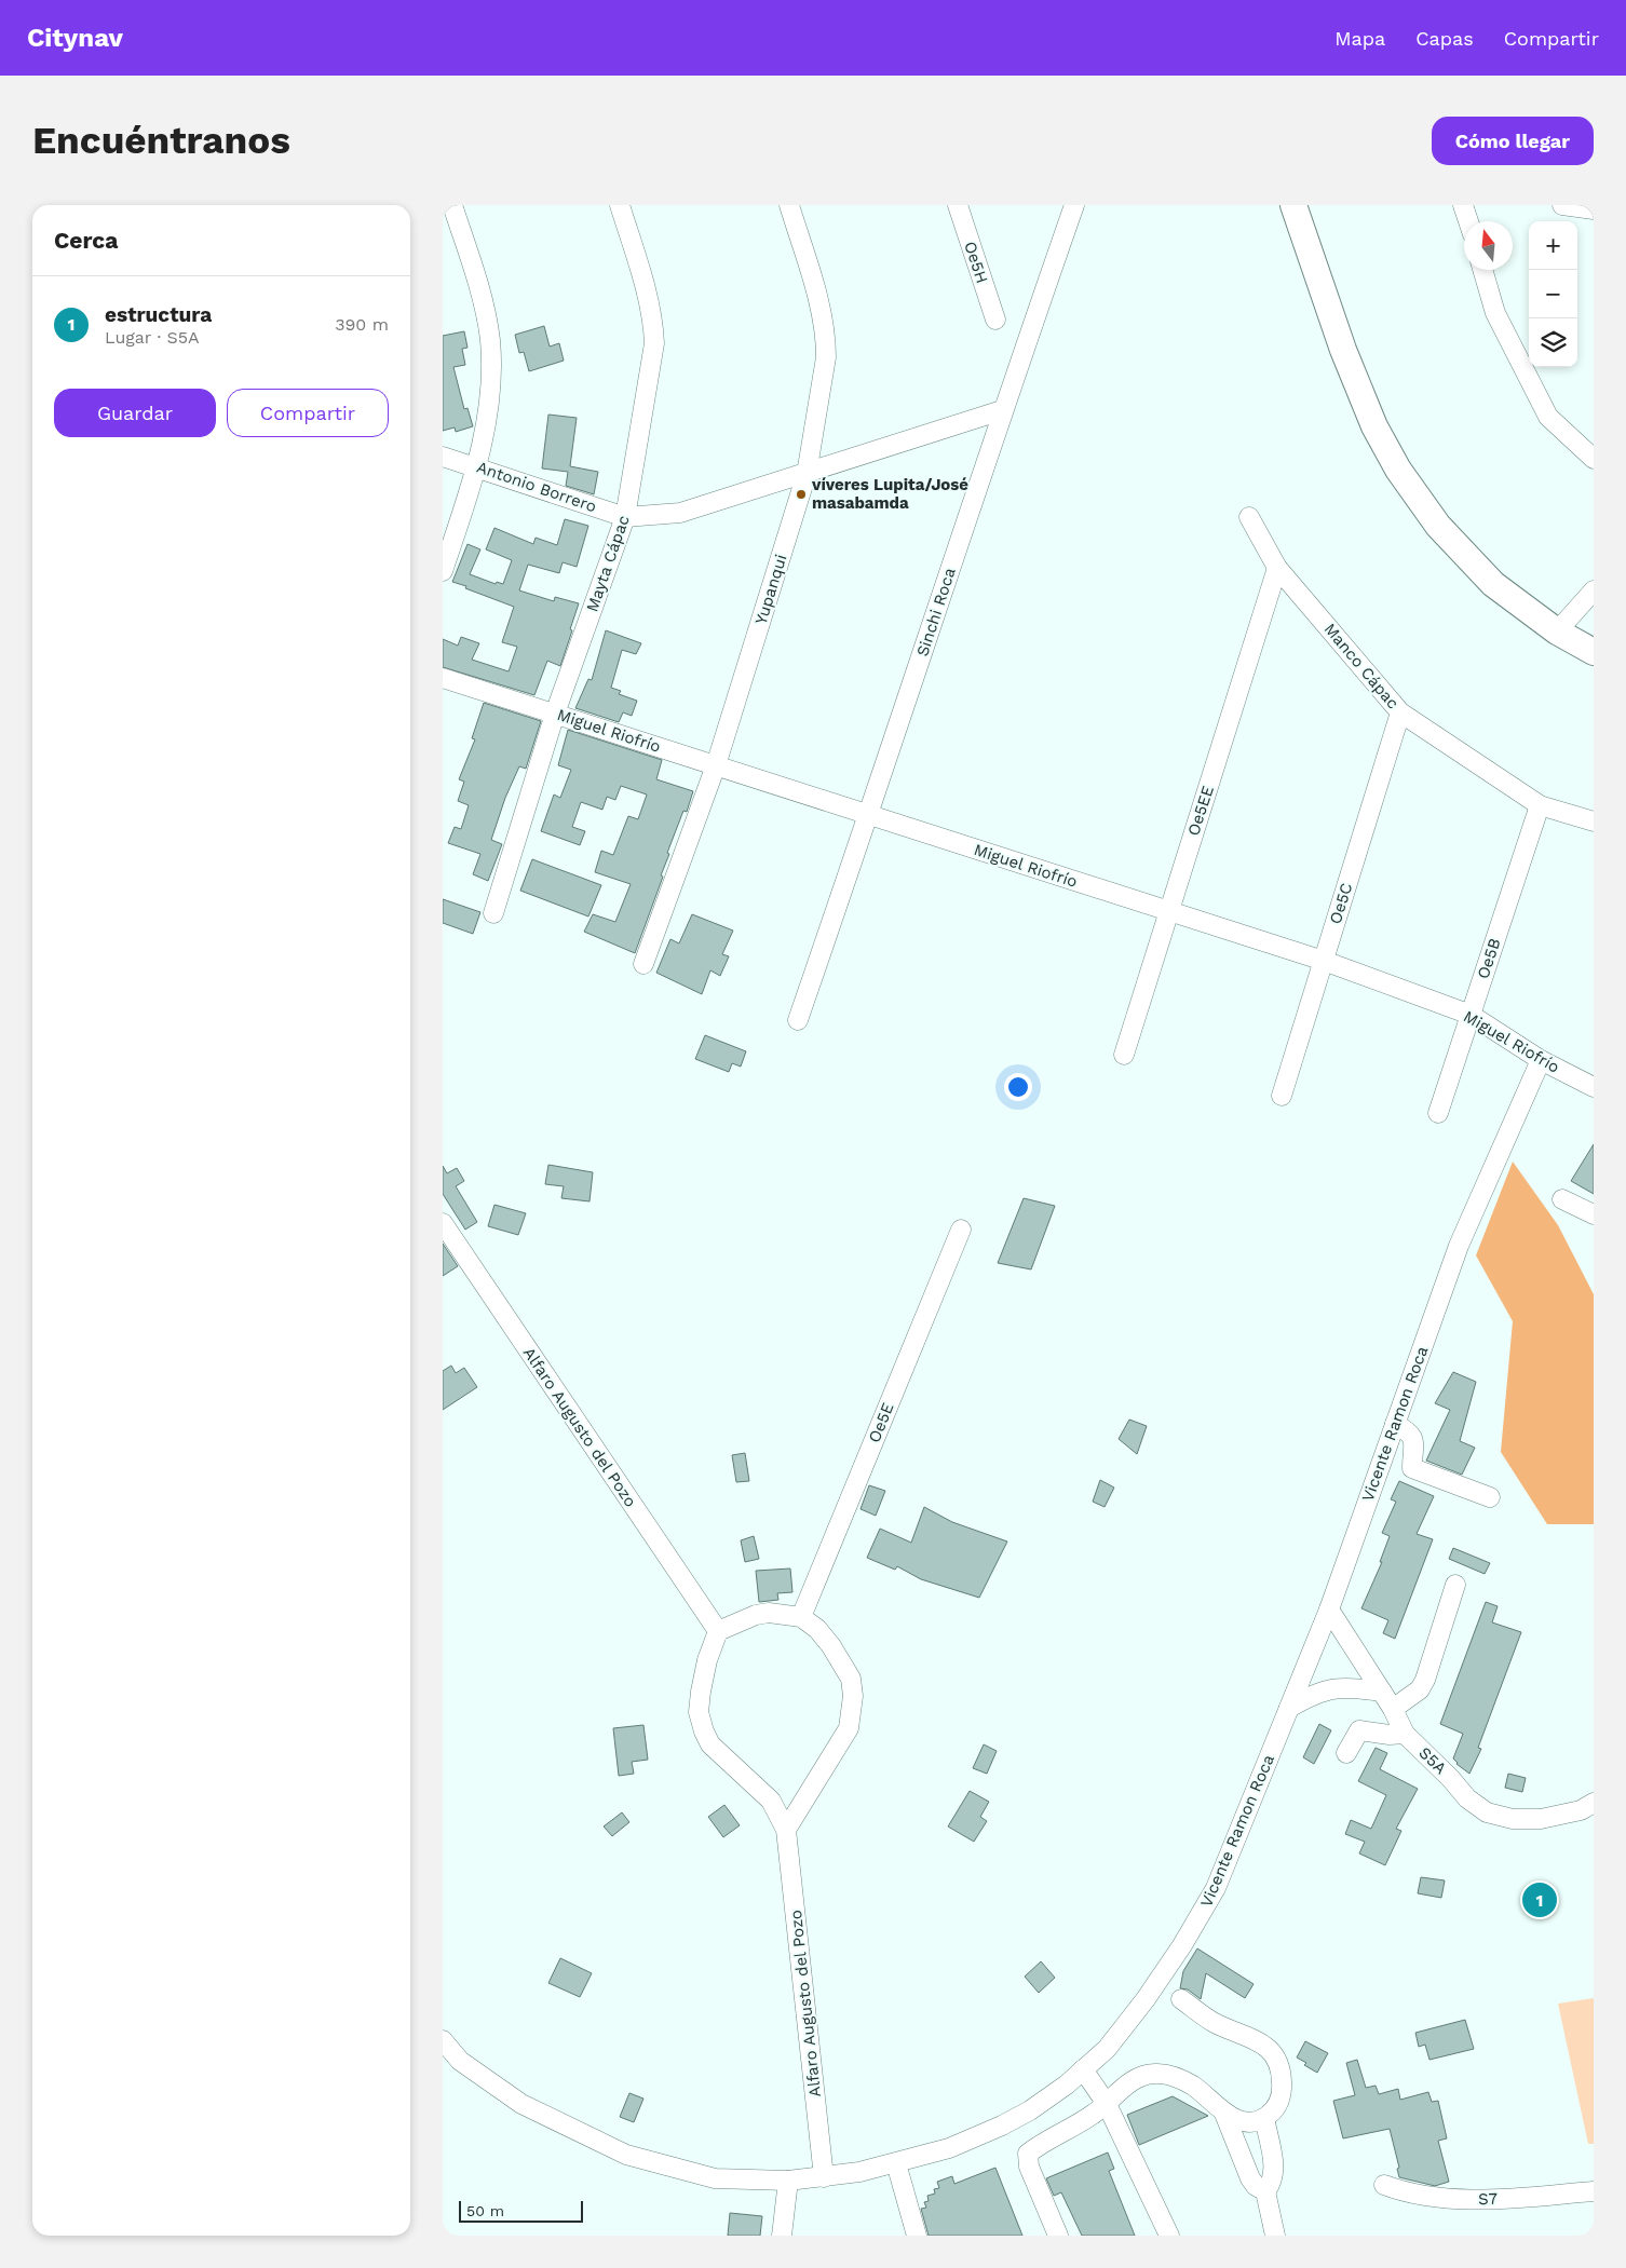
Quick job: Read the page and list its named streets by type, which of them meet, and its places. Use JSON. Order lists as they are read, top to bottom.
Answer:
{
  "streets": {
    "street": [
      "Oe5H",
      "Antonio Borrero",
      "Mayta Cápac",
      "Yupanqui",
      "Sinchi Roca",
      "Manco Cápac",
      "Miguel Riofrío",
      "Oe5EE",
      "Oe5C",
      "Oe5B",
      "Oe5E",
      "Vicente Ramon Roca",
      "Alfaro Augusto del Pozo",
      "S5A",
      "S7"
    ]
  },
  "crossings": [
    ["Antonio Borrero", "Mayta Cápac"],
    ["Antonio Borrero", "Yupanqui"],
    ["Antonio Borrero", "Sinchi Roca"],
    ["Mayta Cápac", "Miguel Riofrío"],
    ["Yupanqui", "Miguel Riofrío"],
    ["Sinchi Roca", "Miguel Riofrío"],
    ["Manco Cápac", "Oe5EE"],
    ["Manco Cápac", "Oe5C"],
    ["Manco Cápac", "Oe5B"],
    ["Miguel Riofrío", "Oe5EE"],
    ["Miguel Riofrío", "Oe5C"],
    ["Miguel Riofrío", "Oe5B"],
    ["Miguel Riofrío", "Vicente Ramon Roca"],
    ["Vicente Ramon Roca", "Alfaro Augusto del Pozo"],
    ["Vicente Ramon Roca", "S5A"]
  ],
  "places": ["víveres Lupita/José masabamda"],
  "scale_bar": "50 m",
  "north": "top",
  "page": {
    "header": "Citynav",
    "nav": ["Mapa", "Capas", "Compartir"],
    "buttons": [
      "Cómo llegar",
      ["Guardar", "Compartir"]
    ],
    "title": "Encuéntranos",
    "heading": "Cerca",
    "map_buttons": ["+", "−"],
    "list": [
      {
        "mark": "1",
        "name": "estructura",
        "note": "Lugar · S5A",
        "value": "390 m"
      }
    ],
    "pins": "1",
    "scale": "50 m"
  }
}
